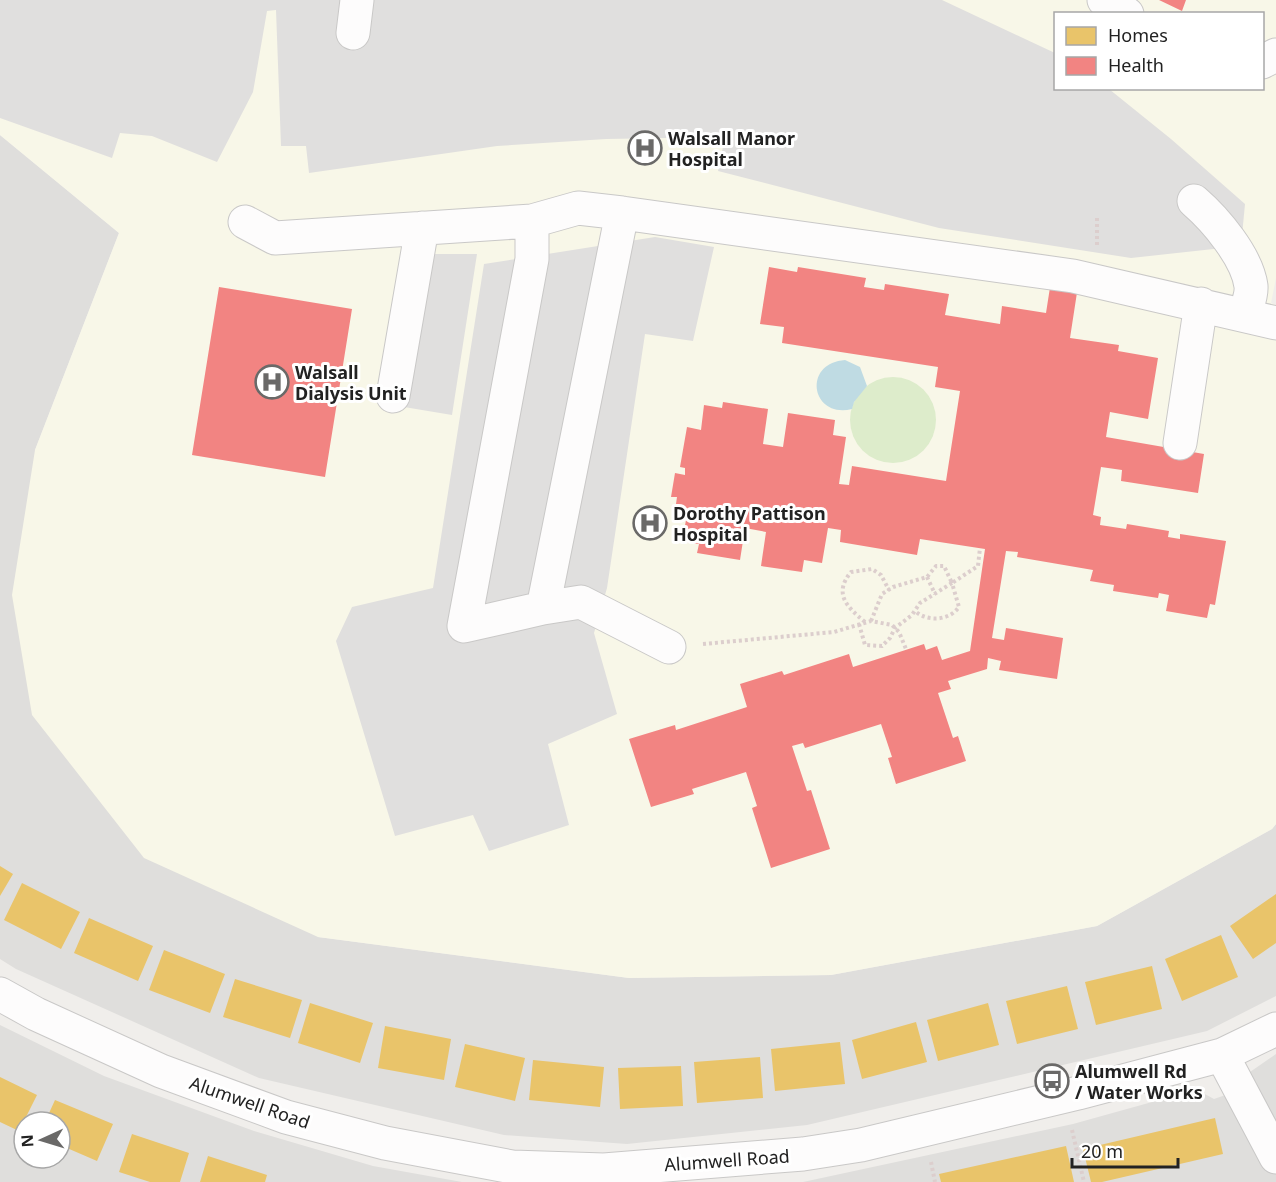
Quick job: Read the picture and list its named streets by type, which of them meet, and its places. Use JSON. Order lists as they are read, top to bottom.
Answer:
{
  "streets": {
    "street": ["Alumwell Road"]
  },
  "places": {
    "hospital": ["Walsall Manor Hospital", "Walsall Dialysis Unit", "Dorothy Pattison Hospital"],
    "bus stop": ["Alumwell Rd / Water Works"]
  },
  "legend": ["Homes", "Health"],
  "scale_bar": "20 m",
  "north": "left"
}
